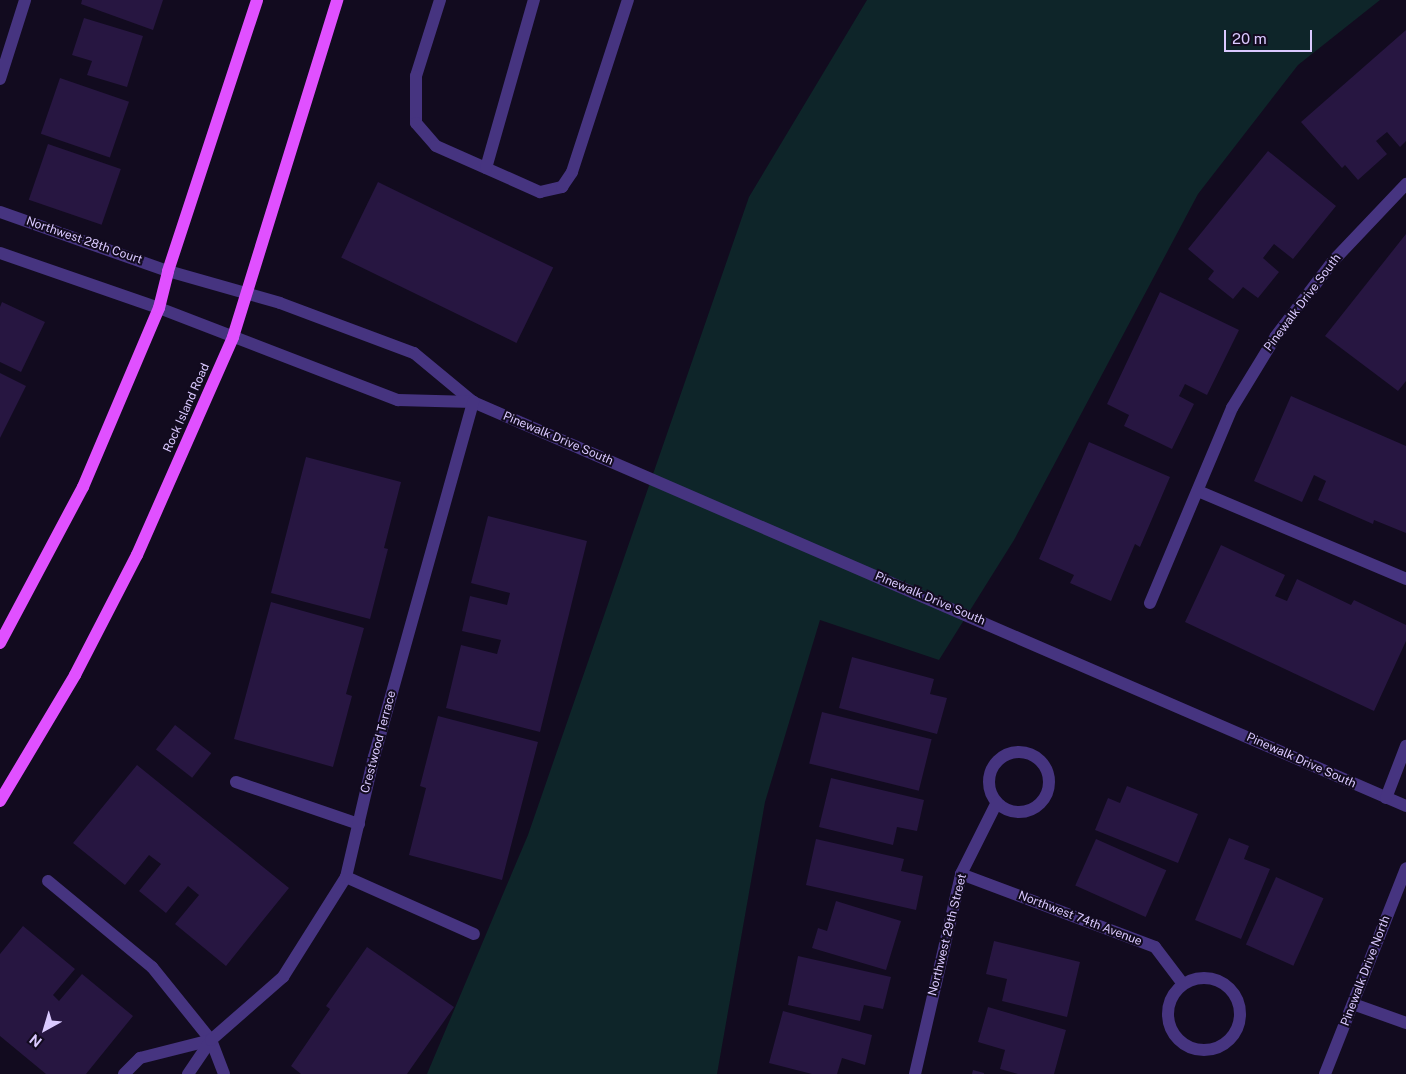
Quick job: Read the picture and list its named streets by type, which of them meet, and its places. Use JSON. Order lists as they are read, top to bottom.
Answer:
{
  "streets": {
    "main road": ["Rock Island Road"],
    "street": [
      "Northwest 28th Court",
      "Pinewalk Drive South",
      "Crestwood Terrace",
      "Northwest 74th Avenue",
      "Northwest 29th Street",
      "Pinewalk Drive North"
    ]
  },
  "crossings": [
    ["Northwest 28th Court", "Pinewalk Drive South"],
    ["Pinewalk Drive South", "Rock Island Road"],
    ["Pinewalk Drive South", "Crestwood Terrace"],
    ["Northwest 74th Avenue", "Northwest 29th Street"]
  ],
  "scale_bar": "20 m",
  "north": "bottom left"
}
